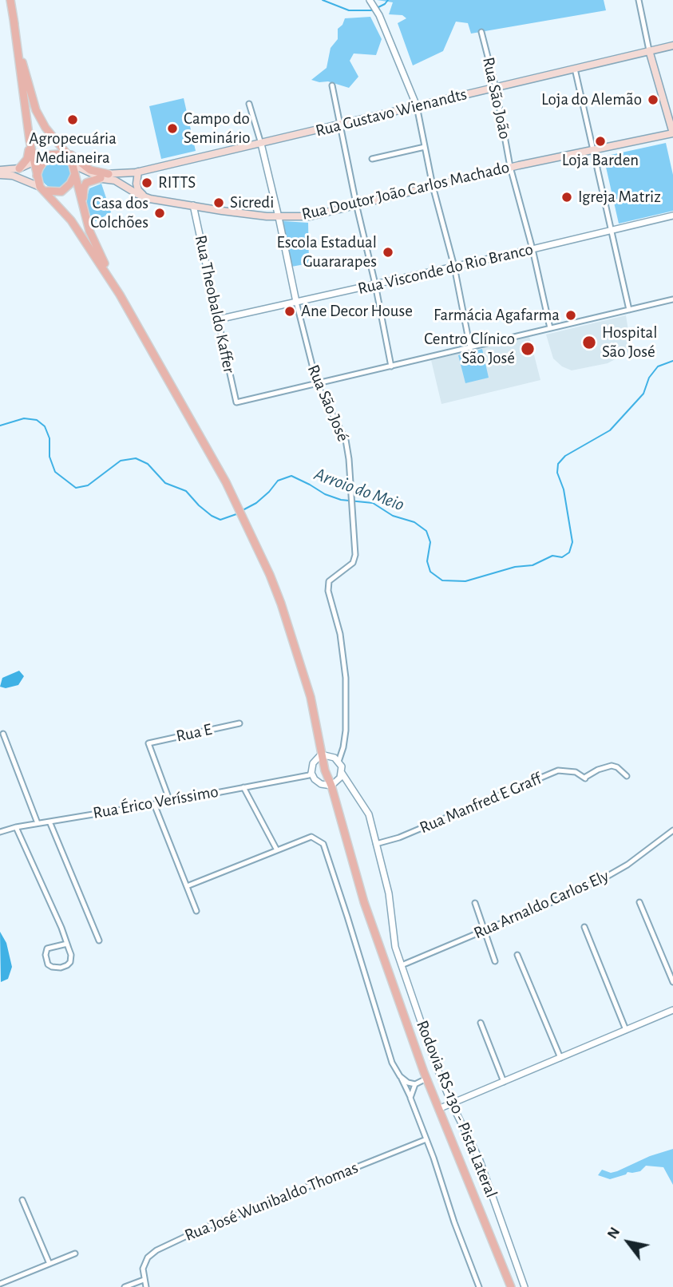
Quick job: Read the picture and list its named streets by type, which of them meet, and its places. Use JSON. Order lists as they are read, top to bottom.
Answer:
{
  "streets": {
    "main road": ["Rua Gustavo Wienandts", "Rua Doutor João Carlos Machado"],
    "street": [
      "Rua São João",
      "Rua Visconde do Rio Branco",
      "Rua Theobaldo Kaffer",
      "Rua São José",
      "Rua E",
      "Rua Érico Veríssimo",
      "Rua Manfred E Graff",
      "Rua Arnaldo Carlos Ely",
      "Rodovia RS-130 - Pista Lateral",
      "Rua José Wunibaldo Thomas"
    ]
  },
  "crossings": [
    ["Rua São João", "Rua Gustavo Wienandts"],
    ["Rua São João", "Rua Doutor João Carlos Machado"],
    ["Rua São João", "Rua Visconde do Rio Branco"],
    ["Rua Gustavo Wienandts", "Rua Doutor João Carlos Machado"],
    ["Rua Gustavo Wienandts", "Rua São José"],
    ["Rua Doutor João Carlos Machado", "Rua Theobaldo Kaffer"],
    ["Rua Doutor João Carlos Machado", "Rua São José"],
    ["Rua Visconde do Rio Branco", "Rua Theobaldo Kaffer"],
    ["Rua Visconde do Rio Branco", "Rua São José"],
    ["Rua Theobaldo Kaffer", "Rua São José"],
    ["Rua E", "Rua Érico Veríssimo"],
    ["Rua Manfred E Graff", "Rodovia RS-130 - Pista Lateral"],
    ["Rua Arnaldo Carlos Ely", "Rodovia RS-130 - Pista Lateral"]
  ],
  "water": ["Arroio do Meio"],
  "places": [
    "Loja do Alemão",
    "Agropecuária Medianeira",
    "Campo do Seminário",
    "Loja Barden",
    "RITTS",
    "Igreja Matriz",
    "Sicredi",
    "Casa dos Colchões",
    "Escola Estadual Guararapes",
    "Ane Decor House",
    "Farmácia Agafarma",
    "Hospital São José",
    "Centro Clínico São José"
  ],
  "north": "top left"
}
